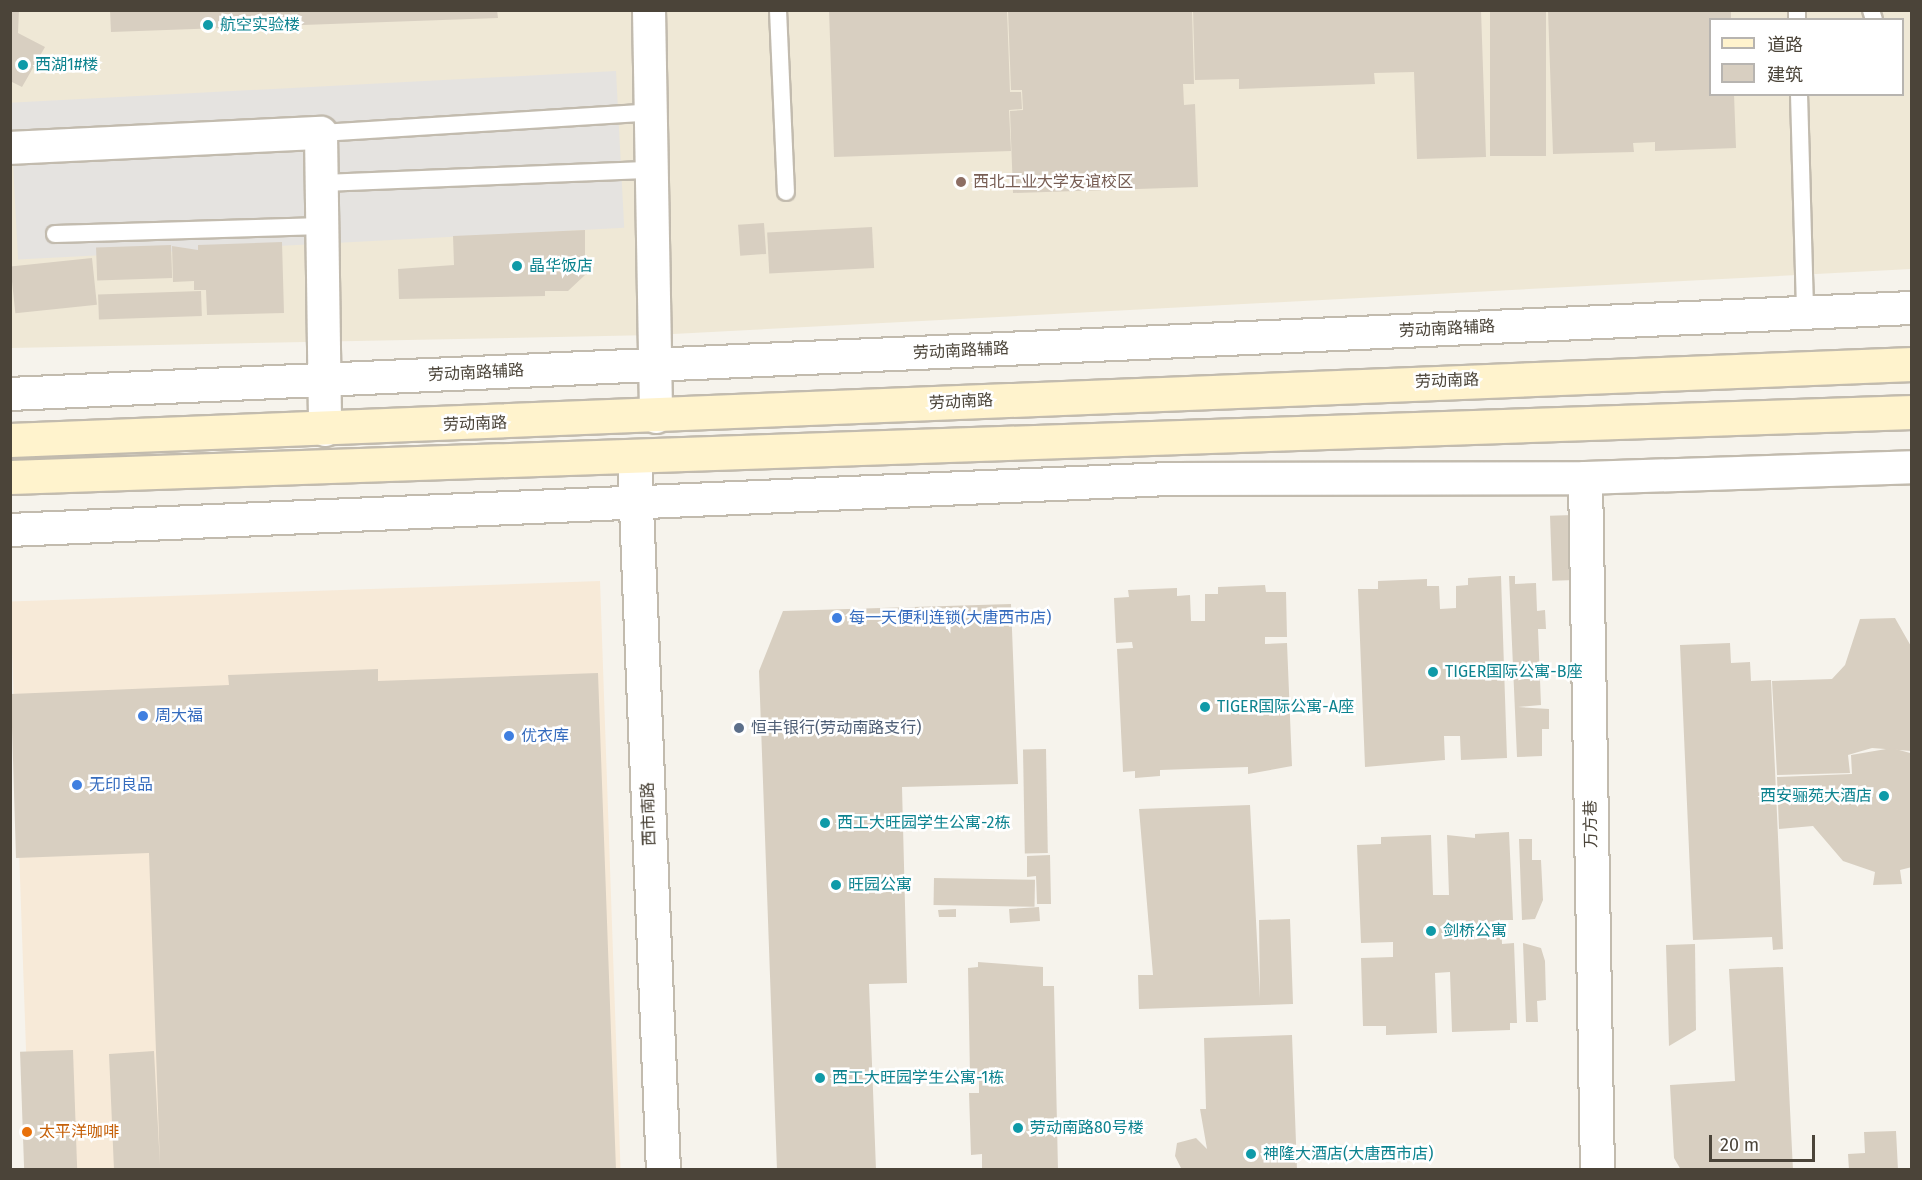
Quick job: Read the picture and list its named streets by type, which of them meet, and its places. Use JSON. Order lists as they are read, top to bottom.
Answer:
{
  "streets": {
    "main road": ["劳动南路"],
    "street": ["劳动南路辅路", "西市南路", "万方巷"]
  },
  "places": [
    "航空实验楼",
    "西湖1#楼",
    "西北工业大学友谊校区",
    "晶华饭店",
    "每一天便利连锁(大唐西市店)",
    "TIGER国际公寓-B座",
    "TIGER国际公寓-A座",
    "周大福",
    "恒丰银行(劳动南路支行)",
    "优衣库",
    "无印良品",
    "西安骊苑大酒店",
    "西工大旺园学生公寓-2栋",
    "旺园公寓",
    "剑桥公寓",
    "西工大旺园学生公寓-1栋",
    "劳动南路80号楼",
    "太平洋咖啡",
    "神隆大酒店(大唐西市店)"
  ],
  "legend": ["道路", "建筑"],
  "scale_bar": "20 m"
}
